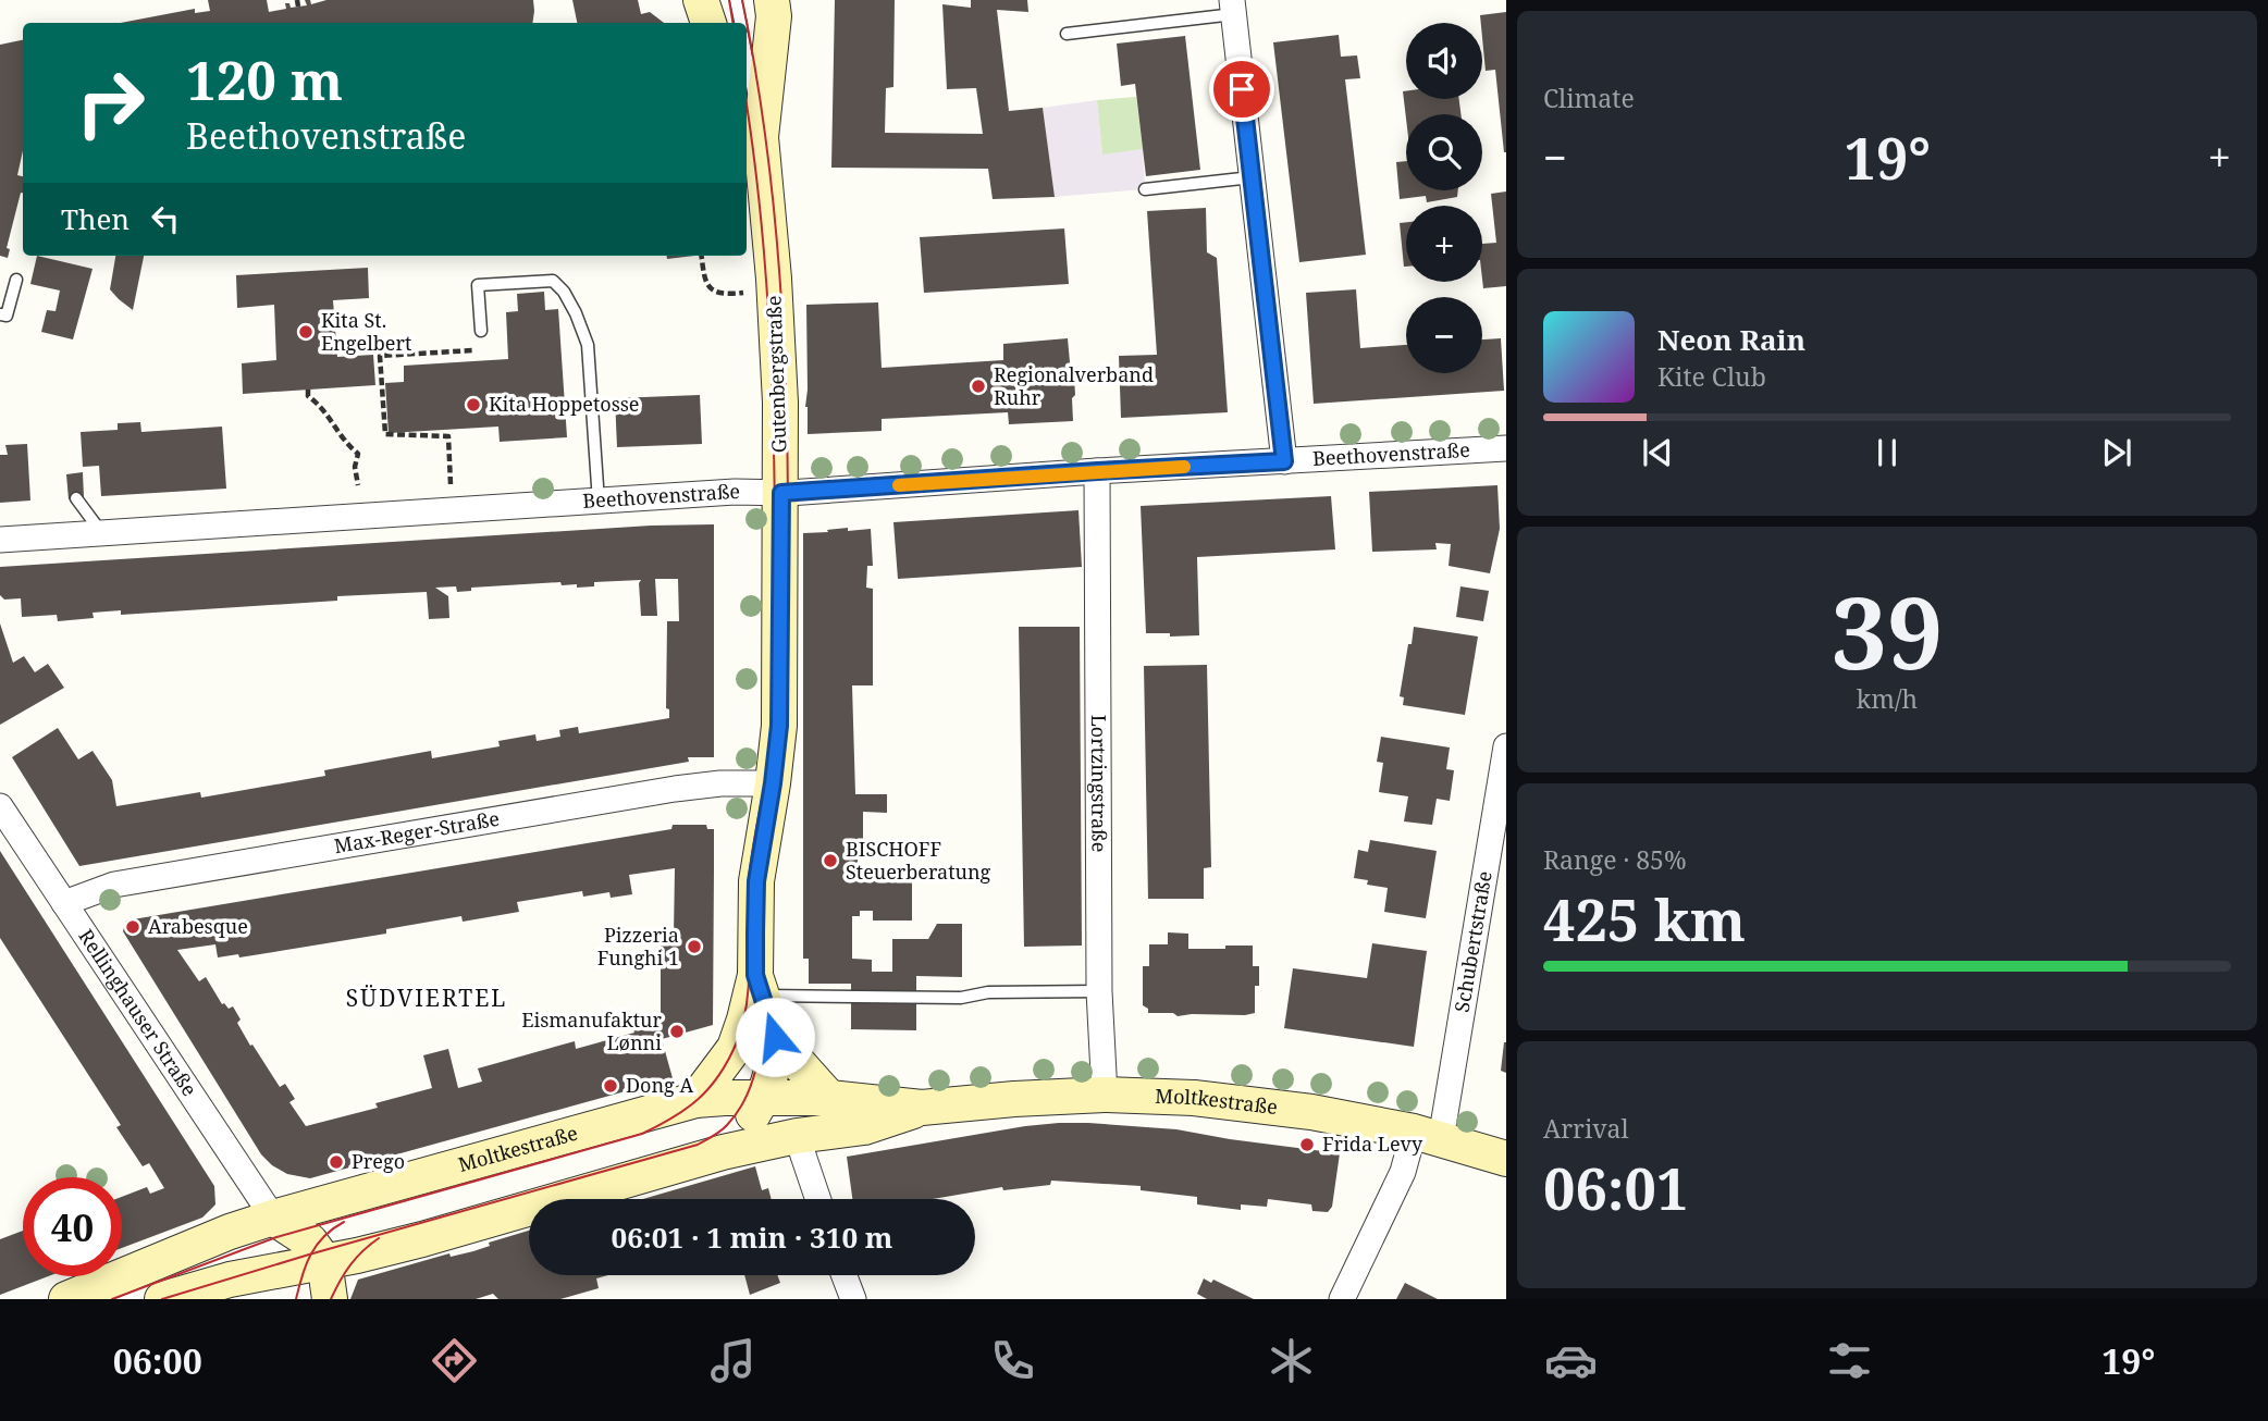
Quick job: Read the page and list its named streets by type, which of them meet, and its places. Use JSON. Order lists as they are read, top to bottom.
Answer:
{
  "streets": {
    "street": [
      "Gutenbergstraße",
      "Beethovenstraße",
      "Lortzingstraße",
      "Max-Reger-Straße",
      "Schubertstraße",
      "Rellinghauser Straße",
      "Moltkestraße"
    ]
  },
  "crossings": [
    ["Gutenbergstraße", "Beethovenstraße"],
    ["Gutenbergstraße", "Max-Reger-Straße"],
    ["Gutenbergstraße", "Moltkestraße"],
    ["Beethovenstraße", "Lortzingstraße"],
    ["Lortzingstraße", "Moltkestraße"],
    ["Max-Reger-Straße", "Rellinghauser Straße"],
    ["Schubertstraße", "Moltkestraße"],
    ["Rellinghauser Straße", "Moltkestraße"]
  ],
  "districts": ["SÜDVIERTEL"],
  "places": [
    "Kita St. Engelbert",
    "Regionalverband Ruhr",
    "Kita Hoppetosse",
    "BISCHOFF Steuerberatung",
    "Arabesque",
    "Pizzeria Funghi 1",
    "Eismanufaktur Lønni",
    "Dong A",
    "Frida Levy",
    "Prego"
  ],
  "page": {
    "tile": [
      "Climate",
      ["39", "km/h"],
      ["Range · 85%", "425 km"],
      ["Arrival", "06:01"]
    ],
    "map_buttons": ["+", "−"],
    "turn": ["120 m", "Beethovenstraße"],
    "heat": ["−", "19°", "+"],
    "then": "Then",
    "song": ["Neon Rain", "Kite Club"],
    "limit": "40",
    "trip": "06:01 · 1 min · 310 m",
    "tabs": ["06:00", "19°"]
  }
}
